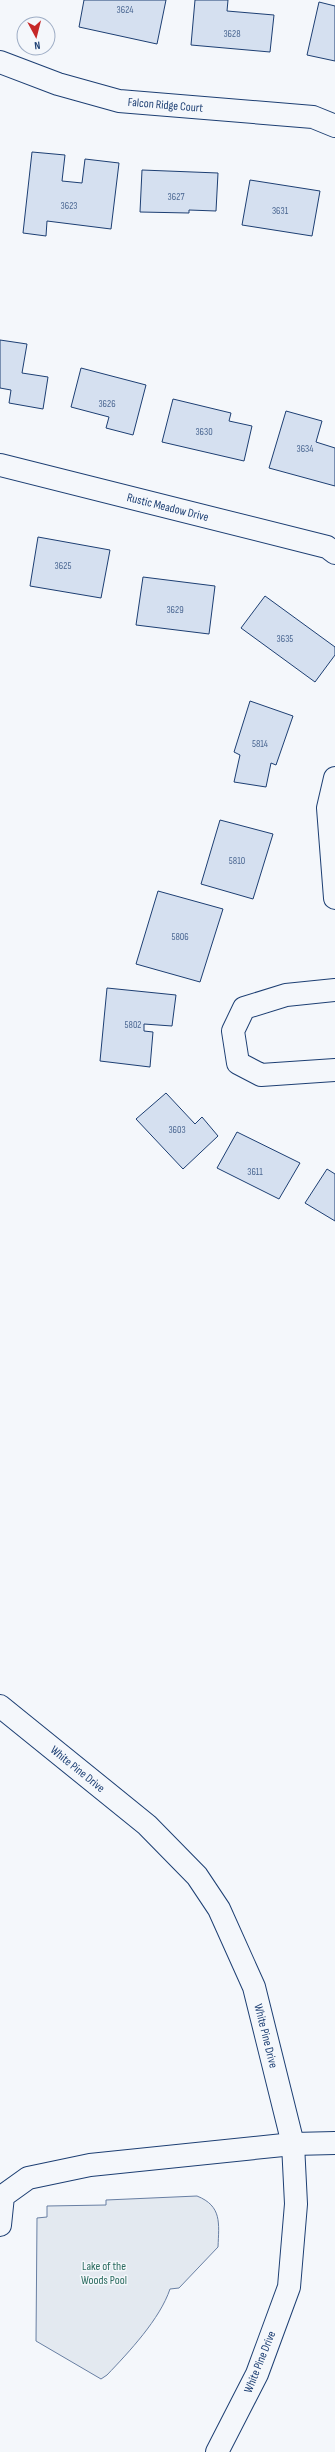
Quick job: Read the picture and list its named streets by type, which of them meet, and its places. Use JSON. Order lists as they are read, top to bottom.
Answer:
{
  "streets": {
    "street": ["Falcon Ridge Court", "Rustic Meadow Drive", "White Pine Drive"]
  },
  "parks": ["Lake of the Woods Pool"],
  "house_numbers": [
    "3624",
    "3628",
    "3627",
    "3623",
    "3631",
    "3626",
    "3630",
    "3634",
    "3625",
    "3629",
    "3635",
    "5814",
    "5810",
    "5806",
    "5802",
    "3603",
    "3611"
  ],
  "north": "bottom"
}
